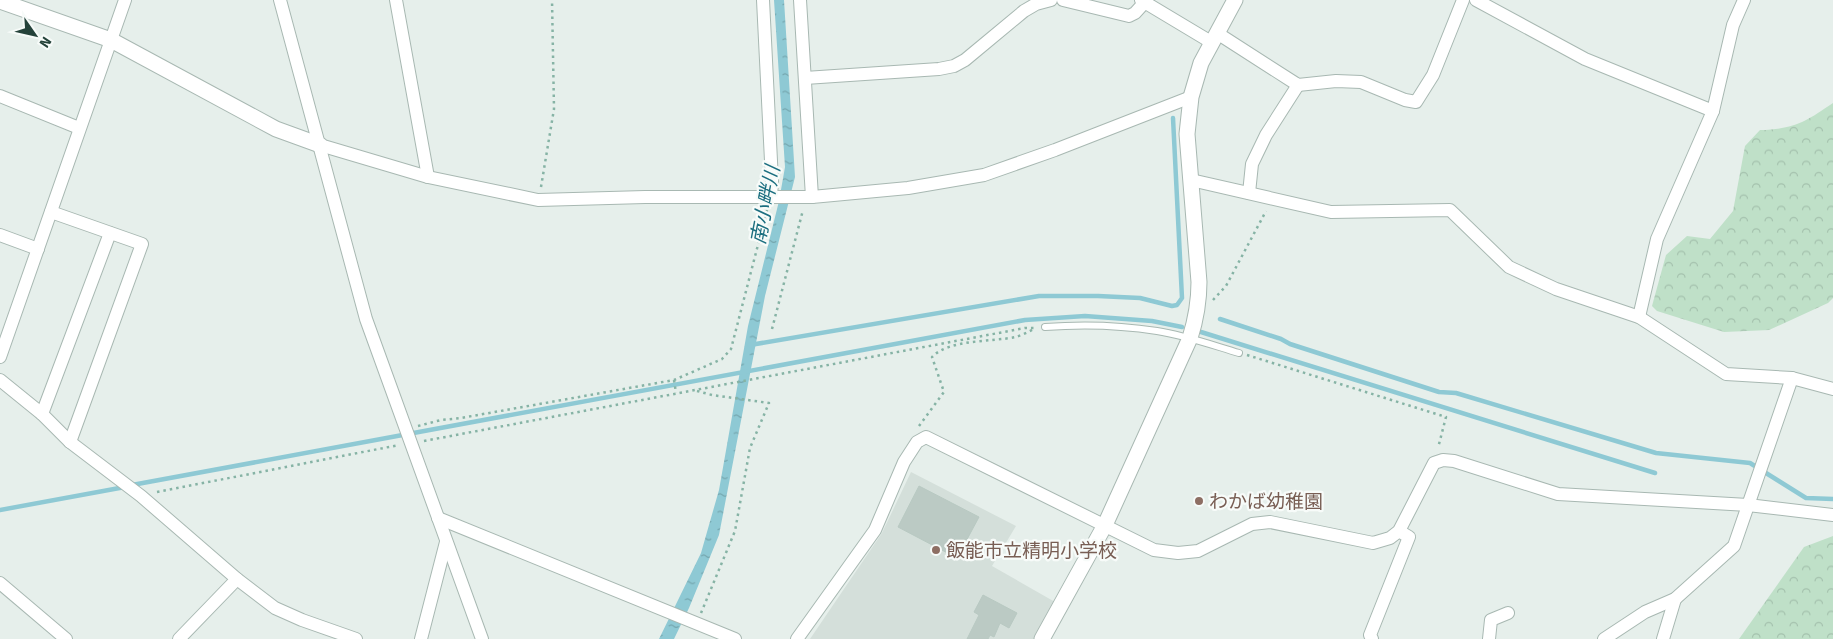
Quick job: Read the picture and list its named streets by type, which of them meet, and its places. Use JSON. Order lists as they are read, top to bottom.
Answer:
{
  "water": ["南小畔川"],
  "places": ["わかば幼稚園", "飯能市立精明小学校"],
  "north": "bottom right"
}
